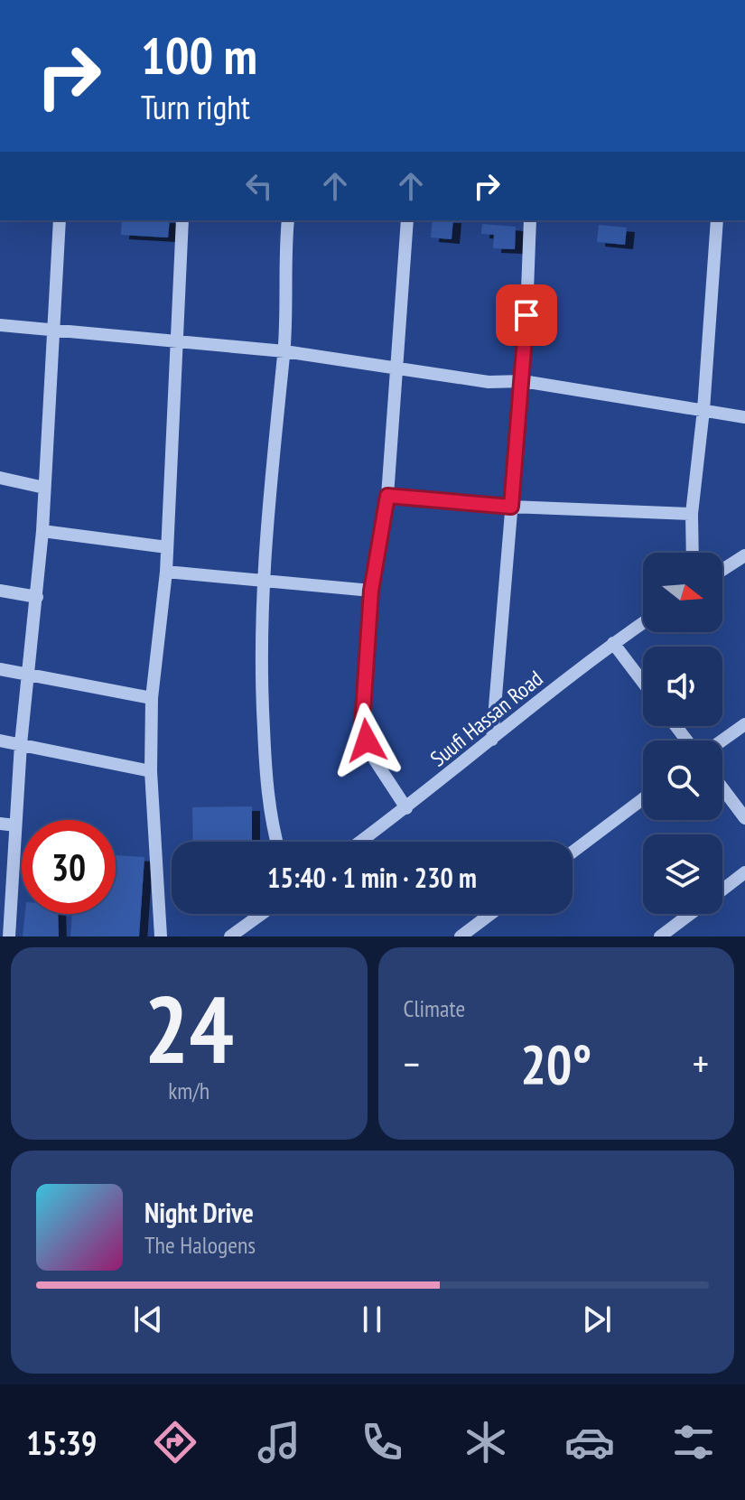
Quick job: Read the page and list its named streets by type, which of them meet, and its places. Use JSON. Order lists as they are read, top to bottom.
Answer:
{
  "streets": {
    "street": ["Suufi Hassan Road"]
  },
  "north": "right",
  "page": {
    "turn": ["100 m", "Turn right"],
    "limit": "30",
    "trip": "15:40 · 1 min · 230 m",
    "tile": [
      ["24", "km/h"],
      "Climate"
    ],
    "heat": ["−", "20°", "+"],
    "song": ["Night Drive", "The Halogens"],
    "tabs": "15:39"
  }
}
